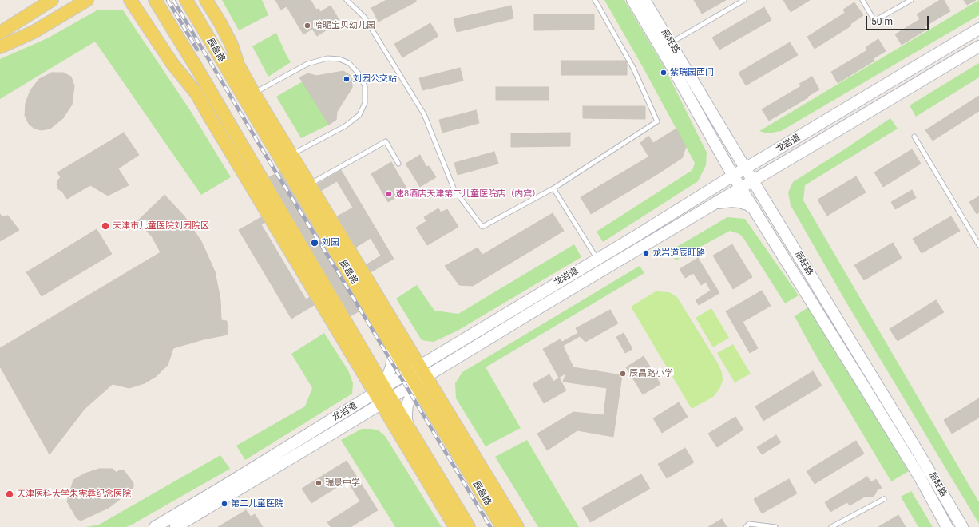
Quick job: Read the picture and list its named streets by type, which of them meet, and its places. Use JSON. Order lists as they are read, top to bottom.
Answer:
{
  "streets": {
    "main road": ["辰旺路", "辰昌路", "龙岩道"]
  },
  "crossings": [
    ["辰旺路", "龙岩道"],
    ["辰昌路", "龙岩道"]
  ],
  "places": [
    "哈昵宝贝幼儿园",
    "紫瑞园西门",
    "刘园公交站",
    "速8酒店天津第二儿童医院店（内宾）",
    "天津市儿童医院刘园院区",
    "刘园",
    "龙岩道辰旺路",
    "辰昌路小学",
    "瑞景中学",
    "天津医科大学朱宪彝纪念医院",
    "第二儿童医院"
  ],
  "scale_bar": "50 m"
}
